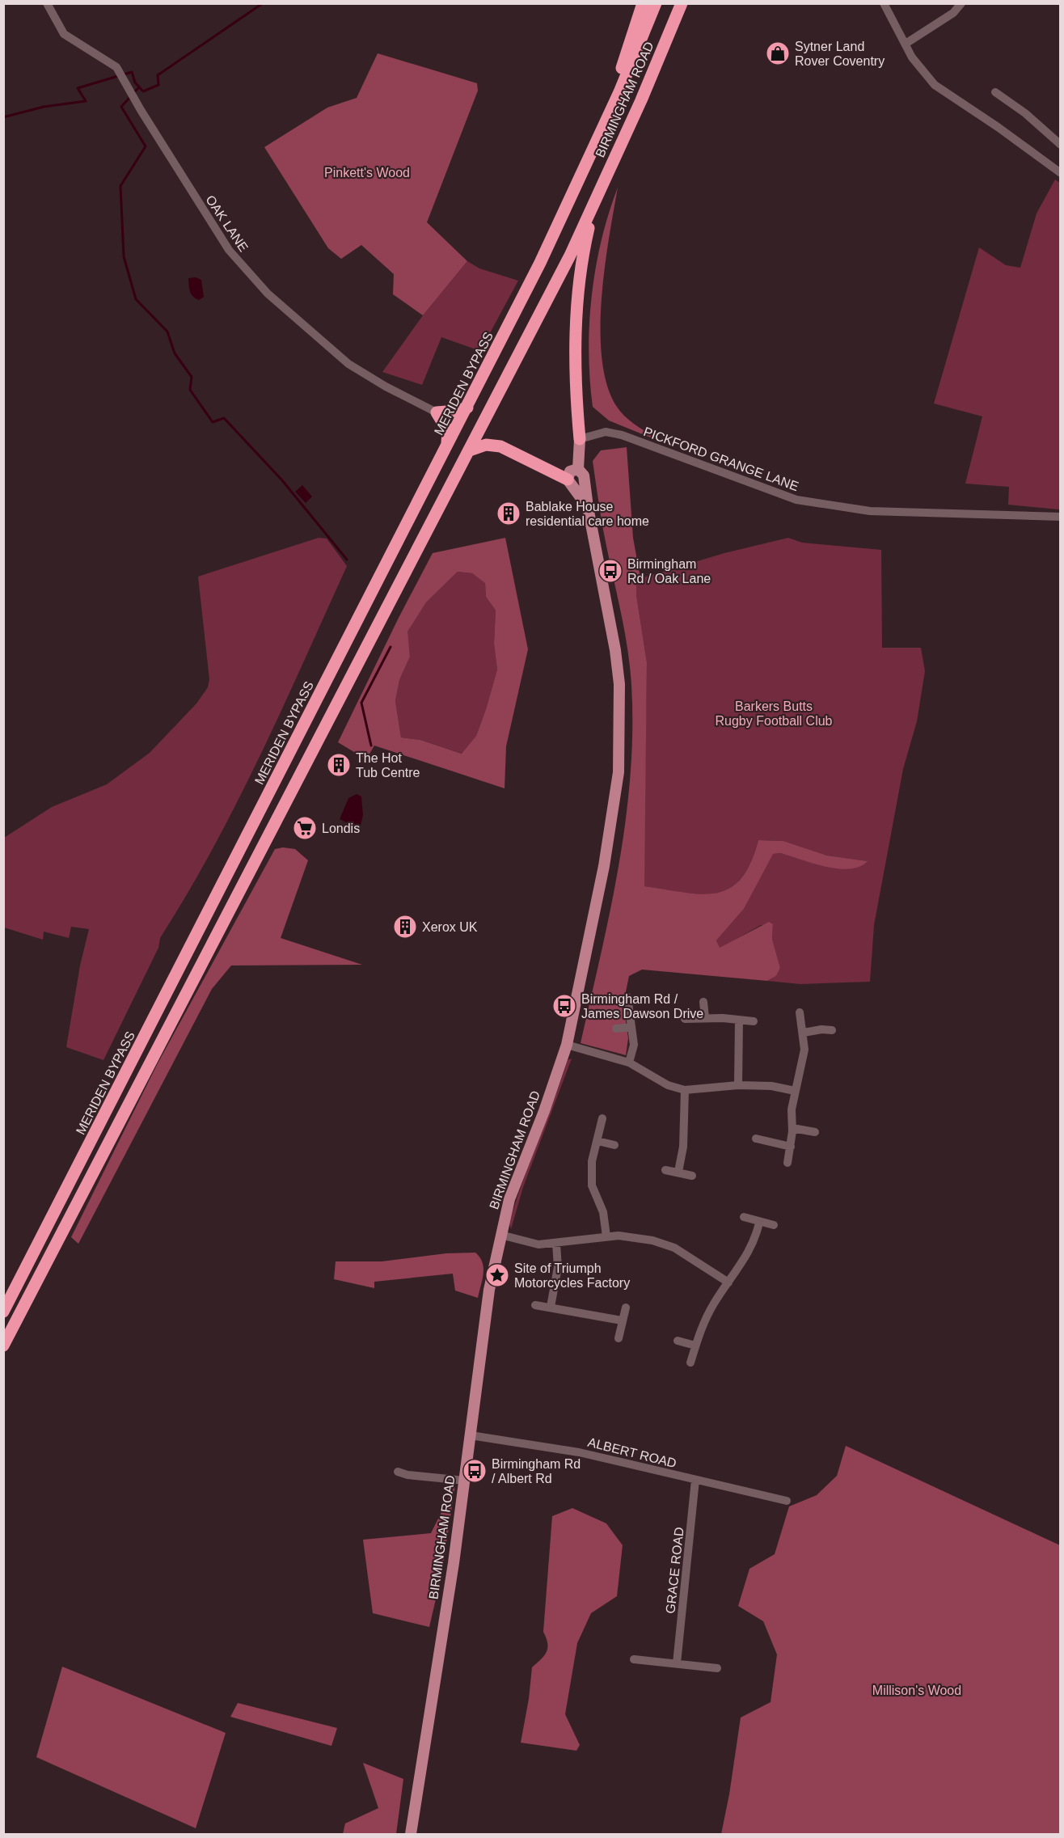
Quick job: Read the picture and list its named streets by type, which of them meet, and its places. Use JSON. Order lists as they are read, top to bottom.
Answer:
{
  "streets": {
    "highway": ["BIRMINGHAM ROAD", "MERIDEN BYPASS"],
    "street": [
      "OAK LANE",
      "PICKFORD GRANGE LANE",
      "ALBERT ROAD",
      "GRACE ROAD"
    ]
  },
  "crossings": [
    ["BIRMINGHAM ROAD", "MERIDEN BYPASS"],
    ["BIRMINGHAM ROAD", "ALBERT ROAD"],
    ["ALBERT ROAD", "GRACE ROAD"]
  ],
  "parks": ["Pinkett's Wood", "Barkers Butts Rugby Football Club", "Millison's Wood"],
  "places": {
    "shop": ["Sytner Land Rover Coventry"],
    "building": ["Bablake House residential care home", "The Hot Tub Centre", "Xerox UK"],
    "bus stop": ["Birmingham Rd / Oak Lane", "Birmingham Rd / James Dawson Drive", "Birmingham Rd / Albert Rd"],
    "supermarket": ["Londis"],
    "place": ["Site of Triumph Motorcycles Factory"]
  }
}
